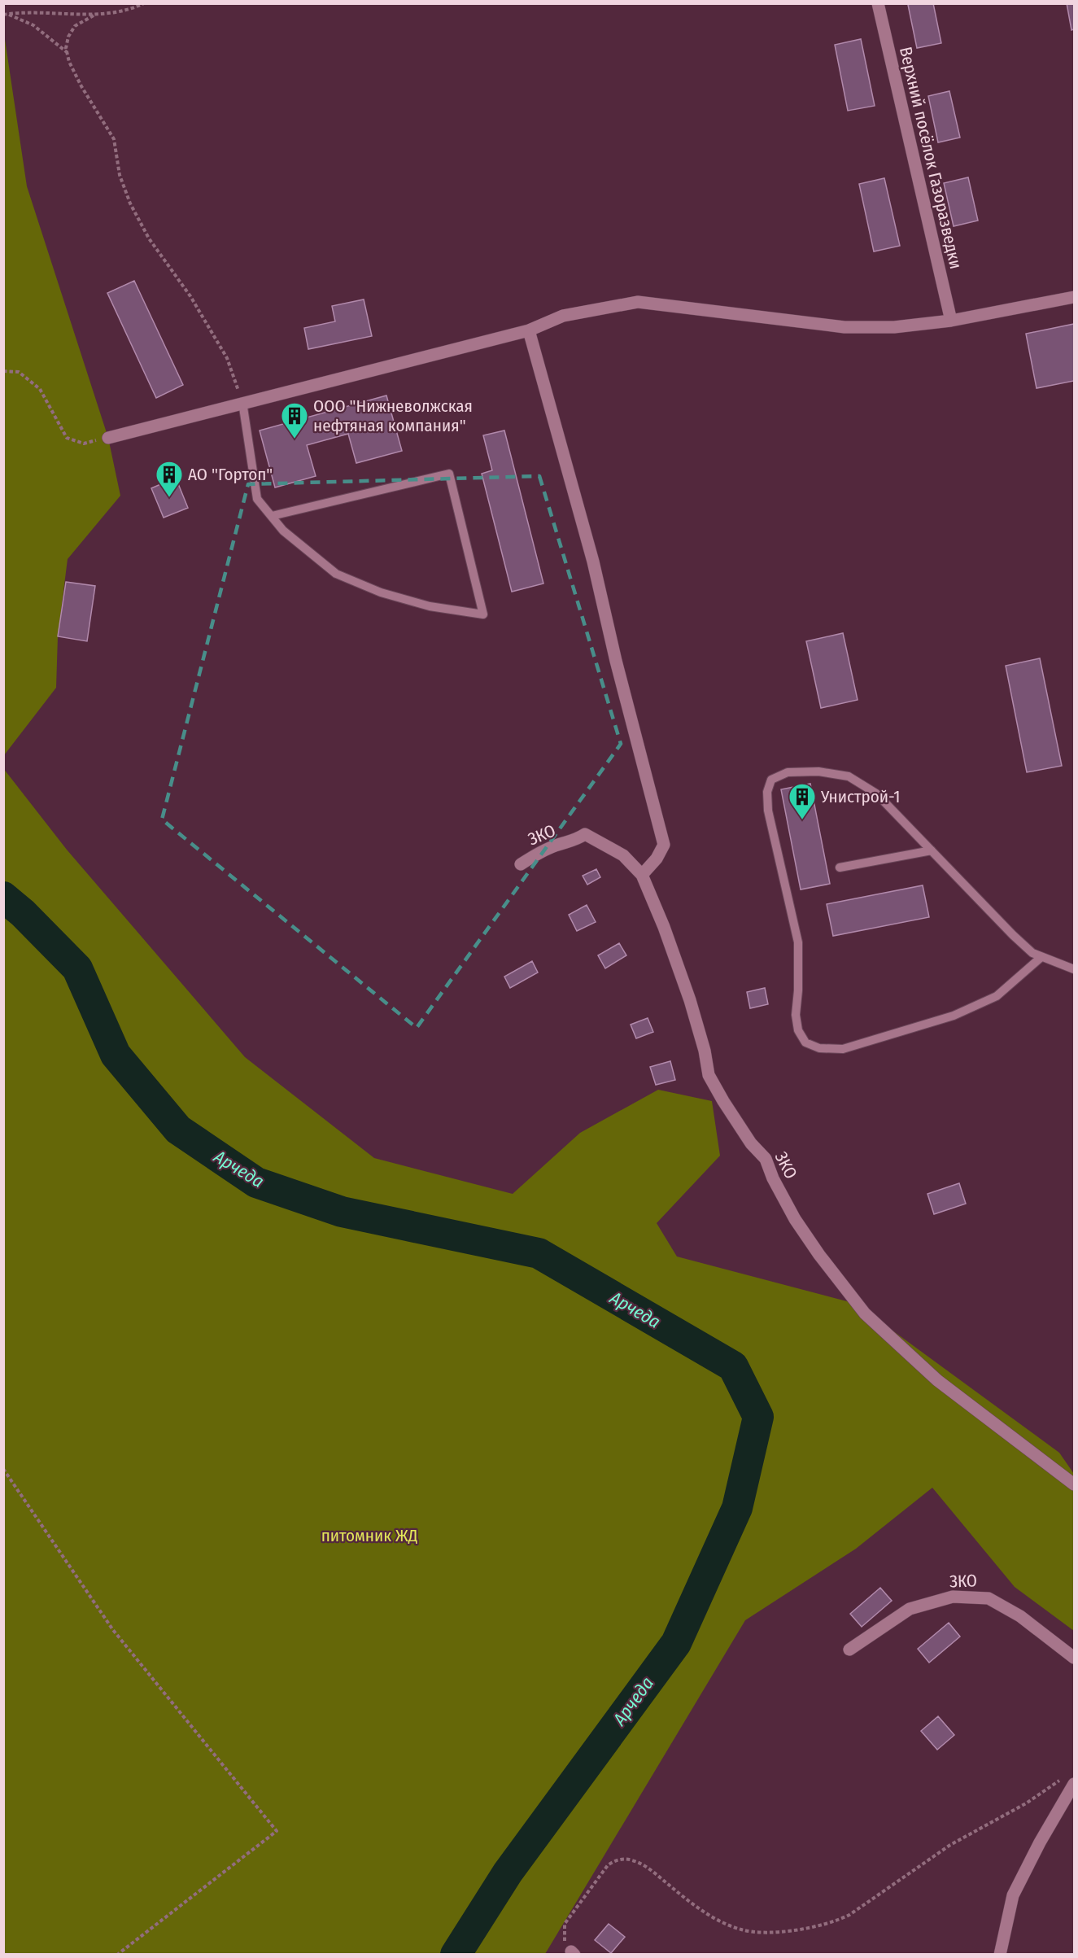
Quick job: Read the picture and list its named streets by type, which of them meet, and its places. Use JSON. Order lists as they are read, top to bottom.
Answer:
{
  "streets": {
    "street": ["Верхний посёлок Газоразведки", "ЗКО"]
  },
  "water": ["Арчеда"],
  "parks": ["питомник ЖД"],
  "places": {
    "building": ["ООО \"Нижневолжская нефтяная компания\"", "АО \"Гортоп\"", "Унистрой-1"]
  }
}
